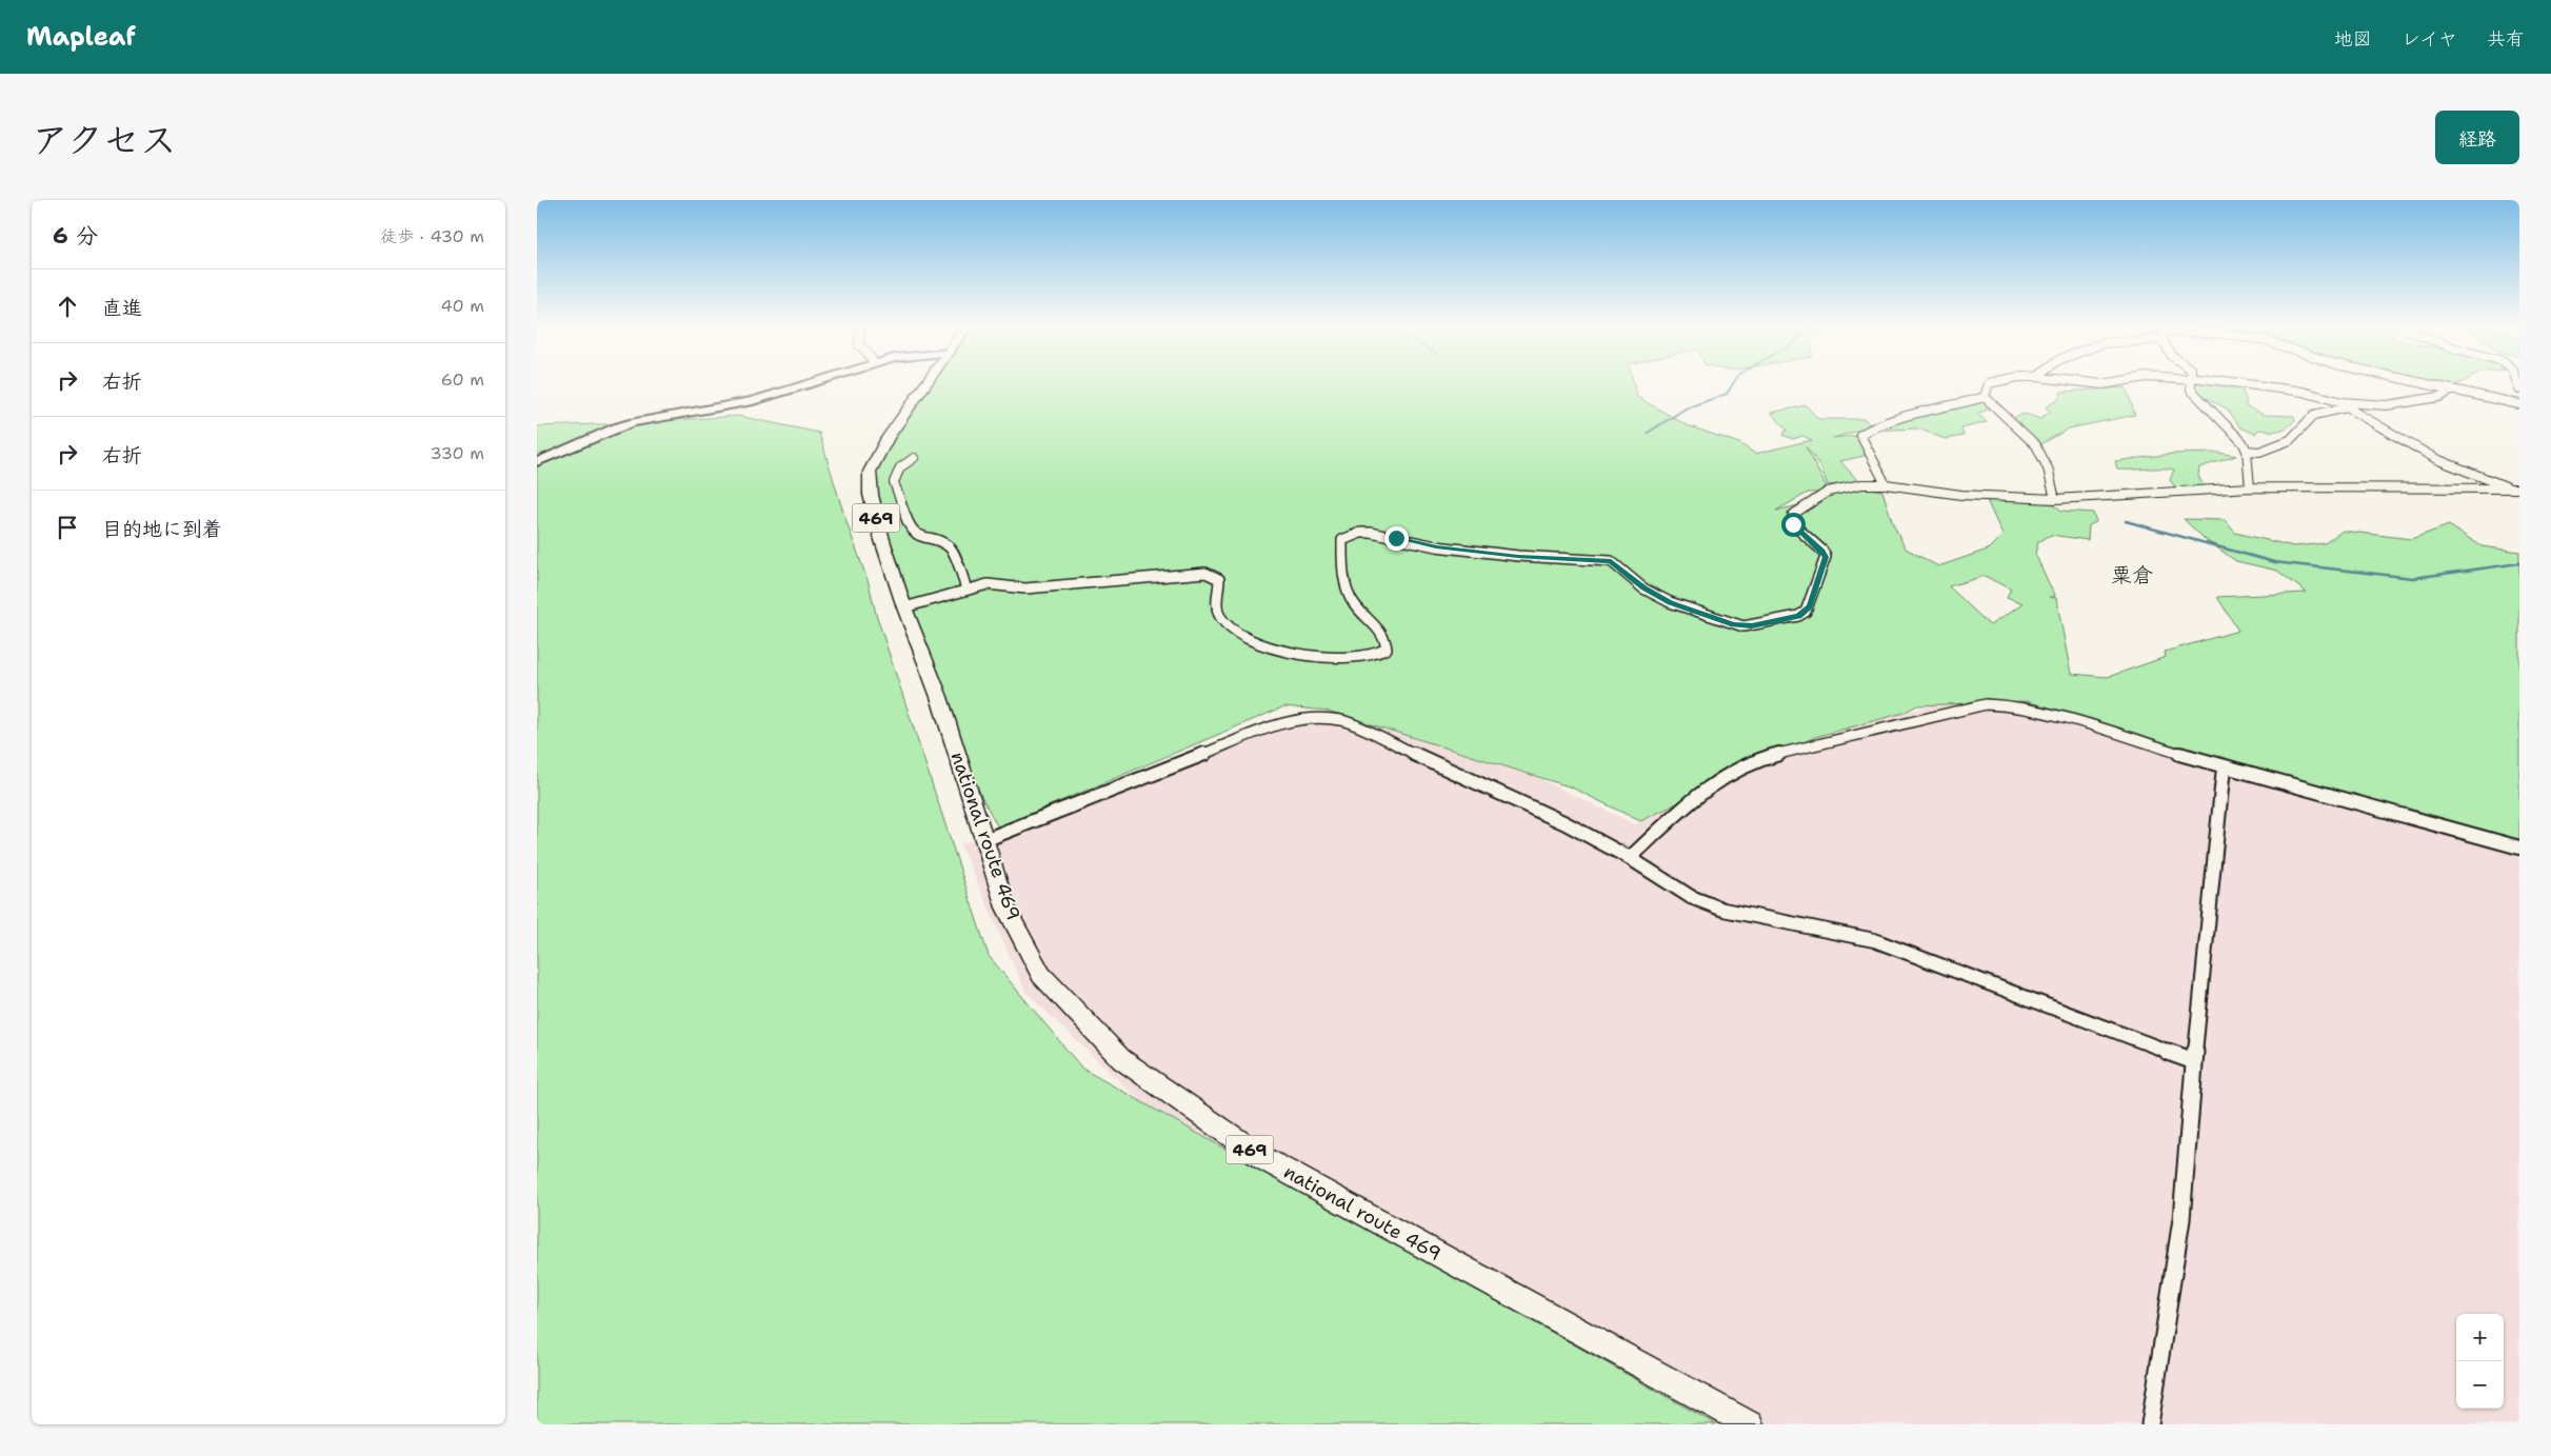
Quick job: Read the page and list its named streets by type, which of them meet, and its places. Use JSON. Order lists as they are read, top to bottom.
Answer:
{
  "streets": {
    "highway": ["469", "national route 469"]
  },
  "districts": ["粟倉"],
  "page": {
    "header": "Mapleaf",
    "nav": ["地図", "レイヤ", "共有"],
    "title": "アクセス",
    "buttons": "経路",
    "heading": ["6 分", "徒歩 · 430 m"],
    "list": [
      ["直進", "40 m"],
      ["右折", "60 m"],
      ["右折", "330 m"],
      "目的地に到着"
    ],
    "map_buttons": ["+", "−"]
  }
}
